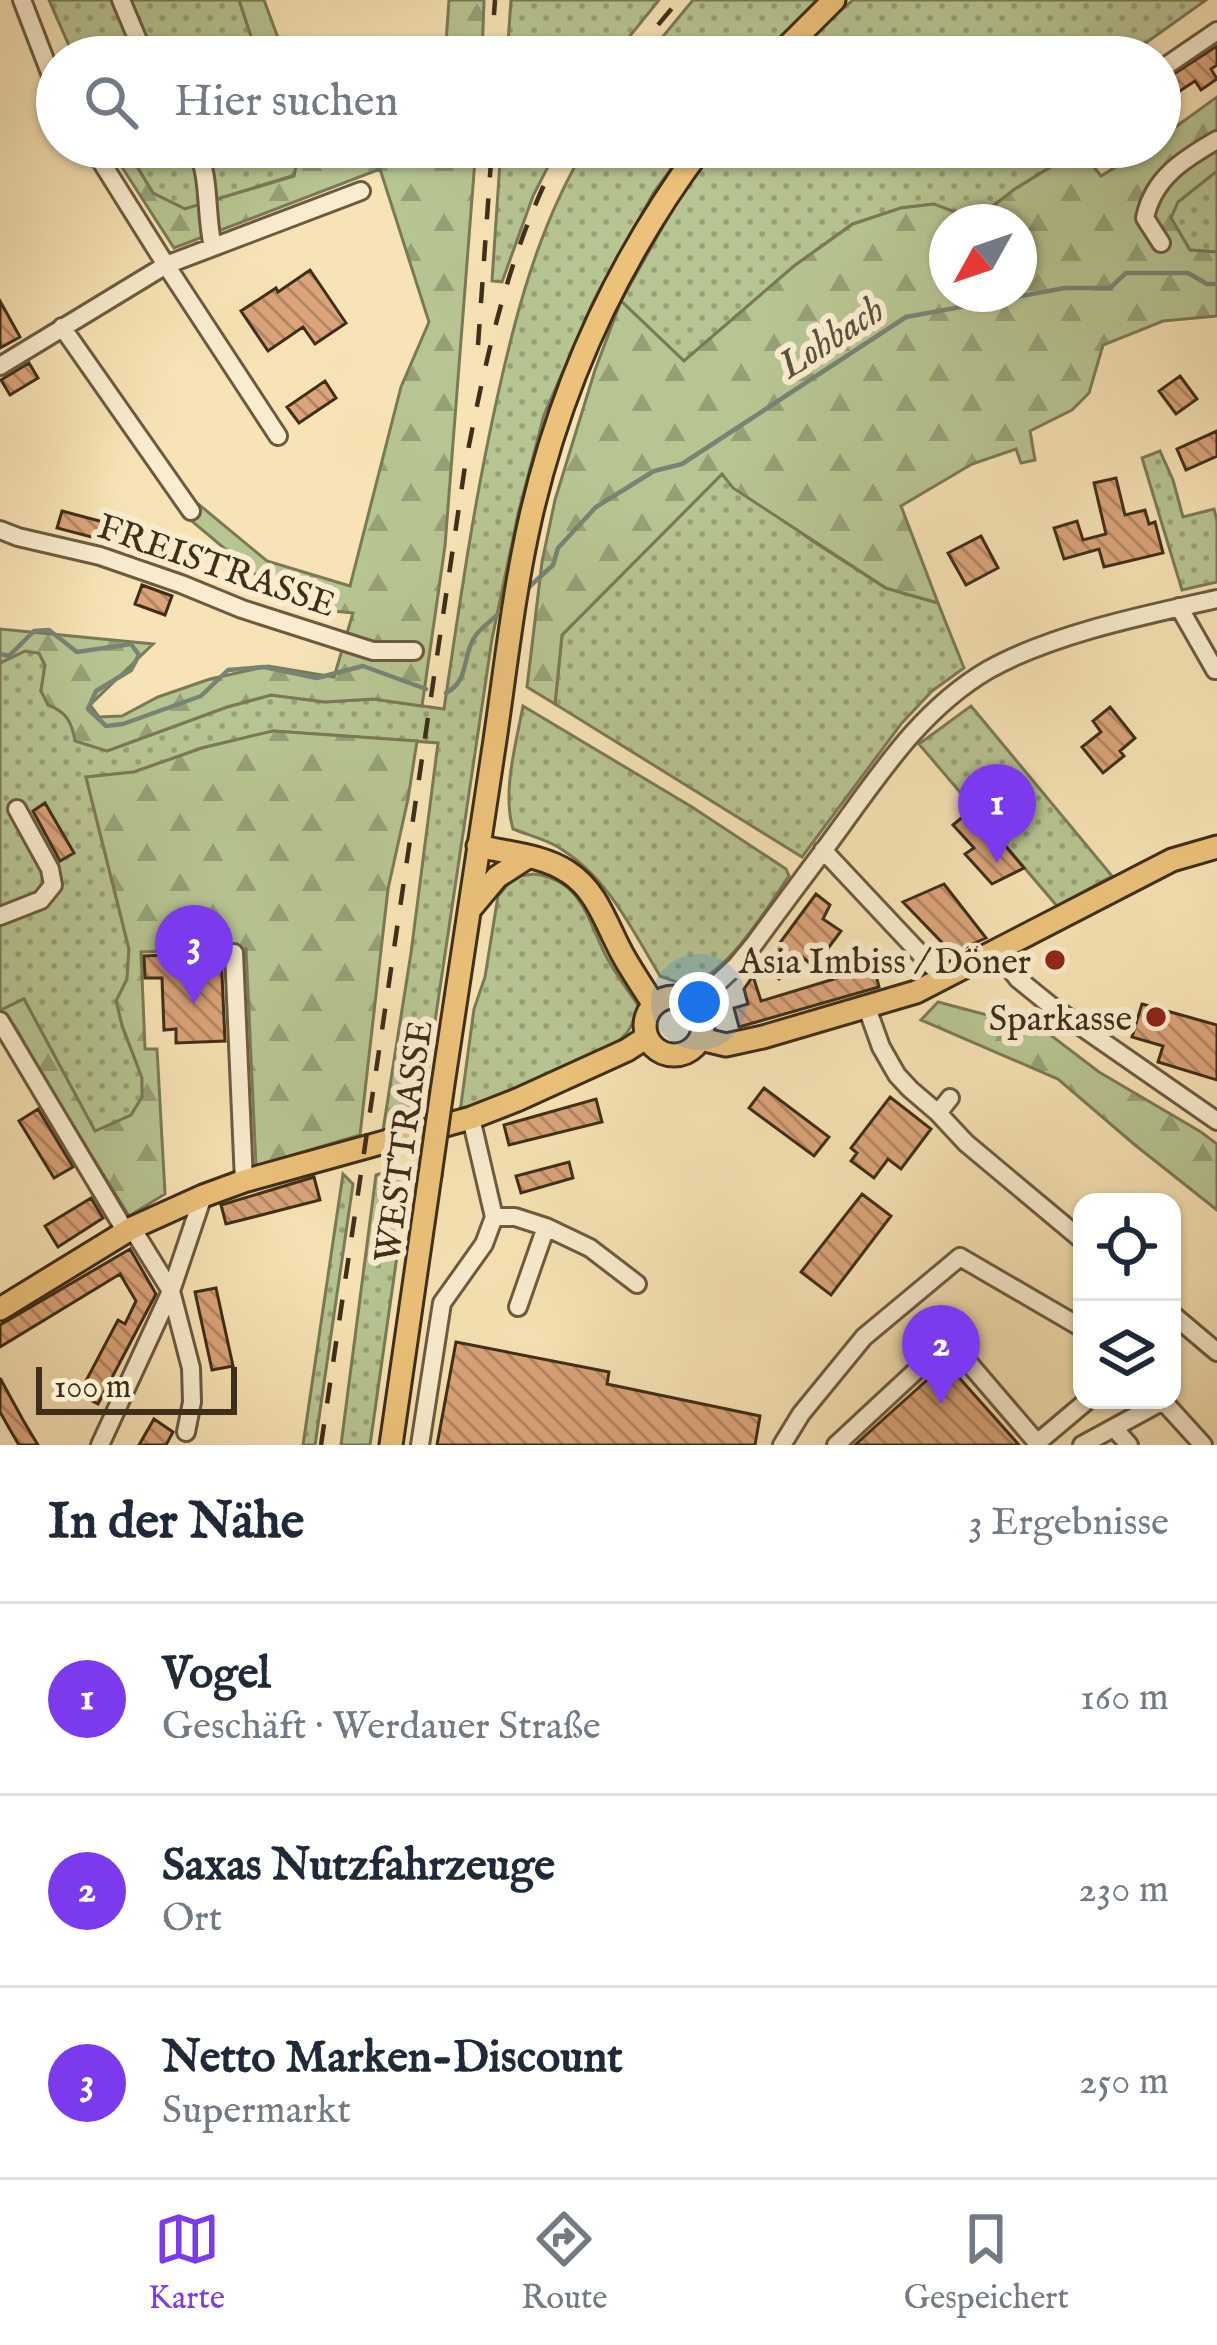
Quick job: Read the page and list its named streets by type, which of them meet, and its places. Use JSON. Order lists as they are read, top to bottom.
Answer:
{
  "streets": {
    "main road": ["WESTTRASSE"],
    "street": ["FREISTRASSE"]
  },
  "water": ["Lohbach"],
  "places": ["Asia Imbiss / Döner", "Sparkasse"],
  "scale_bar": "100 m",
  "north": "bottom left",
  "page": {
    "search": "Hier suchen",
    "pins": ["1", "3", "2"],
    "scale": "100 m",
    "heading": ["In der Nähe", "3 Ergebnisse"],
    "list": [
      {
        "mark": "1",
        "name": "Vogel",
        "note": "Geschäft · Werdauer Straße",
        "value": "160 m"
      },
      {
        "mark": "2",
        "name": "Saxas Nutzfahrzeuge",
        "note": "Ort",
        "value": "230 m"
      },
      {
        "mark": "3",
        "name": "Netto Marken-Discount",
        "note": "Supermarkt",
        "value": "250 m"
      }
    ],
    "nav": ["Karte", "Route", "Gespeichert"]
  }
}
